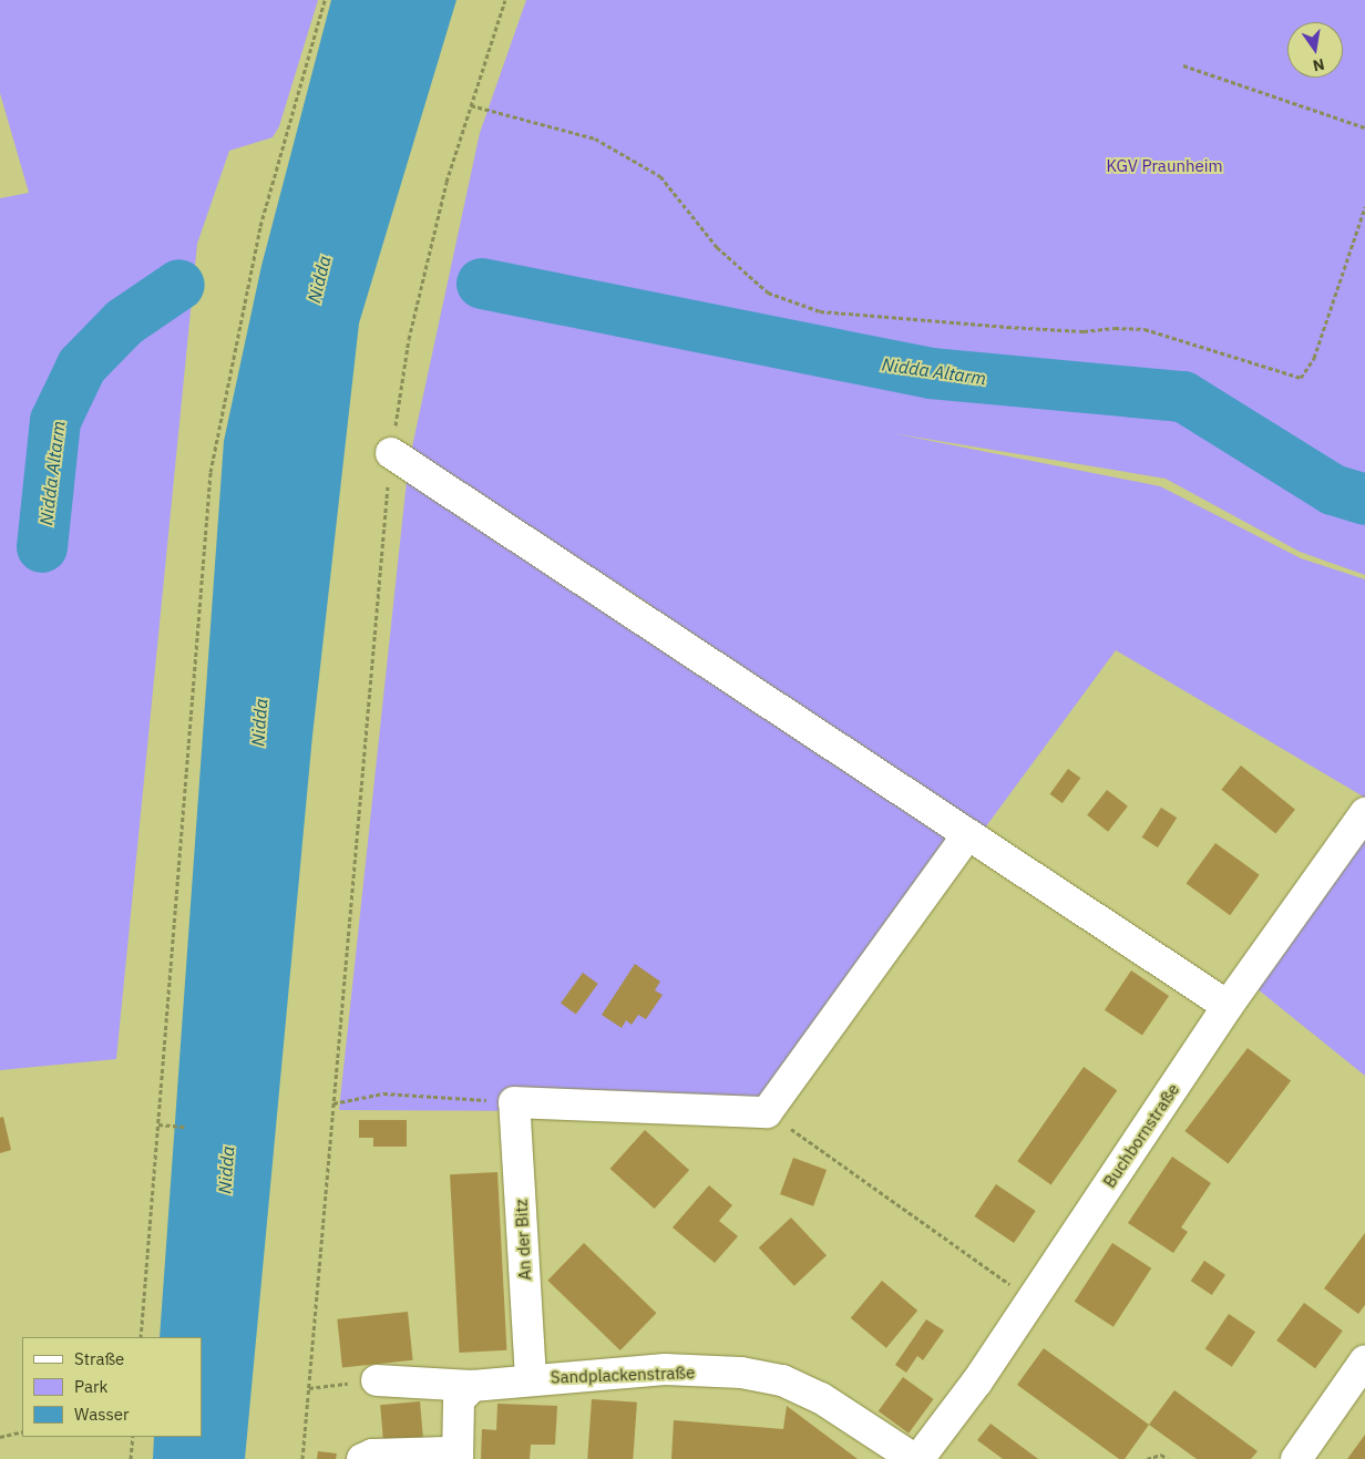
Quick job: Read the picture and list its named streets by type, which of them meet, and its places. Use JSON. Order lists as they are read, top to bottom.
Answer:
{
  "streets": {
    "street": ["Buchbornstraße", "An der Bitz", "Sandplackenstraße"]
  },
  "crossings": [
    ["An der Bitz", "Sandplackenstraße"]
  ],
  "water": ["Nidda", "Nidda Altarm"],
  "parks": ["KGV Praunheim"],
  "legend": ["Straße", "Park", "Wasser"],
  "north": "bottom"
}
